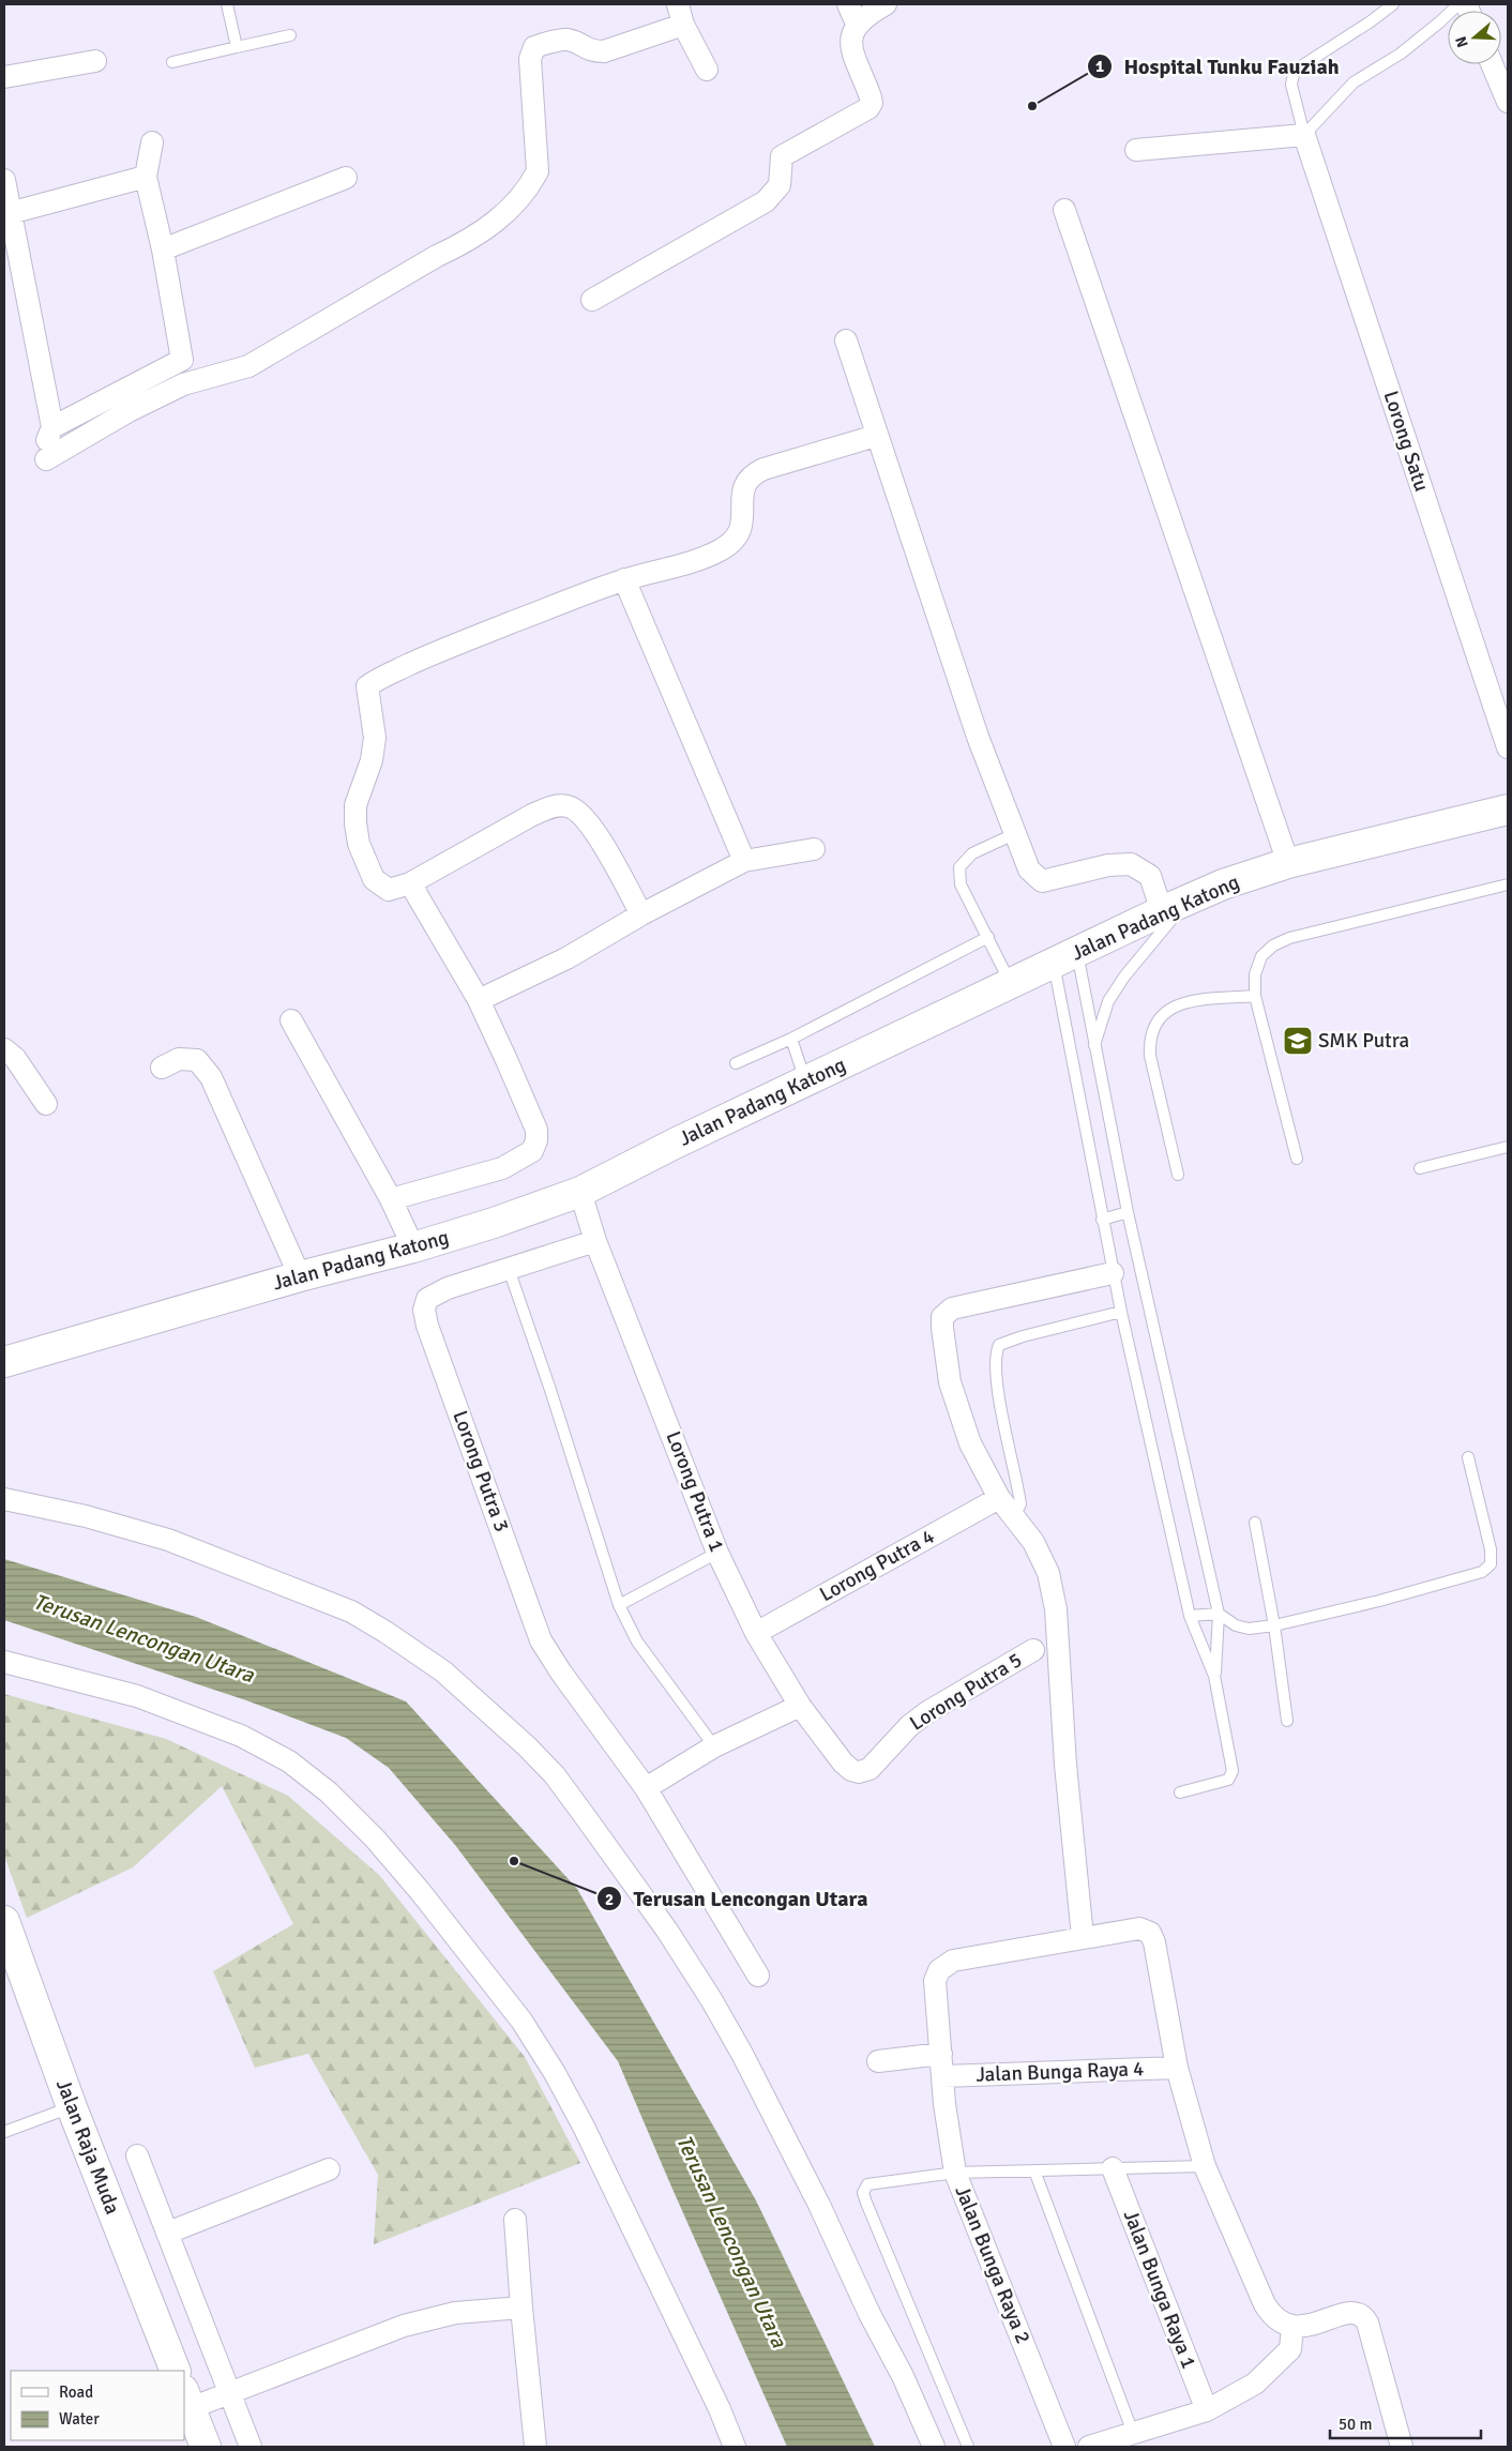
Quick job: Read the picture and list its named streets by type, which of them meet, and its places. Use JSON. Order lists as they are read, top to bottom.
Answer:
{
  "streets": {
    "street": [
      "Lorong Satu",
      "Jalan Padang Katong",
      "Lorong Putra 3",
      "Lorong Putra 1",
      "Lorong Putra 4",
      "Lorong Putra 5",
      "Jalan Bunga Raya 4",
      "Jalan Raja Muda",
      "Jalan Bunga Raya 2",
      "Jalan Bunga Raya 1"
    ]
  },
  "crossings": [
    ["Jalan Padang Katong", "Lorong Putra 1"],
    ["Lorong Putra 3", "Lorong Putra 1"],
    ["Lorong Putra 1", "Lorong Putra 4"],
    ["Lorong Putra 1", "Lorong Putra 5"],
    ["Jalan Bunga Raya 4", "Jalan Bunga Raya 2"]
  ],
  "water": ["Terusan Lencongan Utara"],
  "places": {
    "other": ["Hospital Tunku Fauziah", "Terusan Lencongan Utara"],
    "school or university": ["SMK Putra"]
  },
  "legend": ["Road", "Water"],
  "scale_bar": "50 m",
  "north": "left"
}
